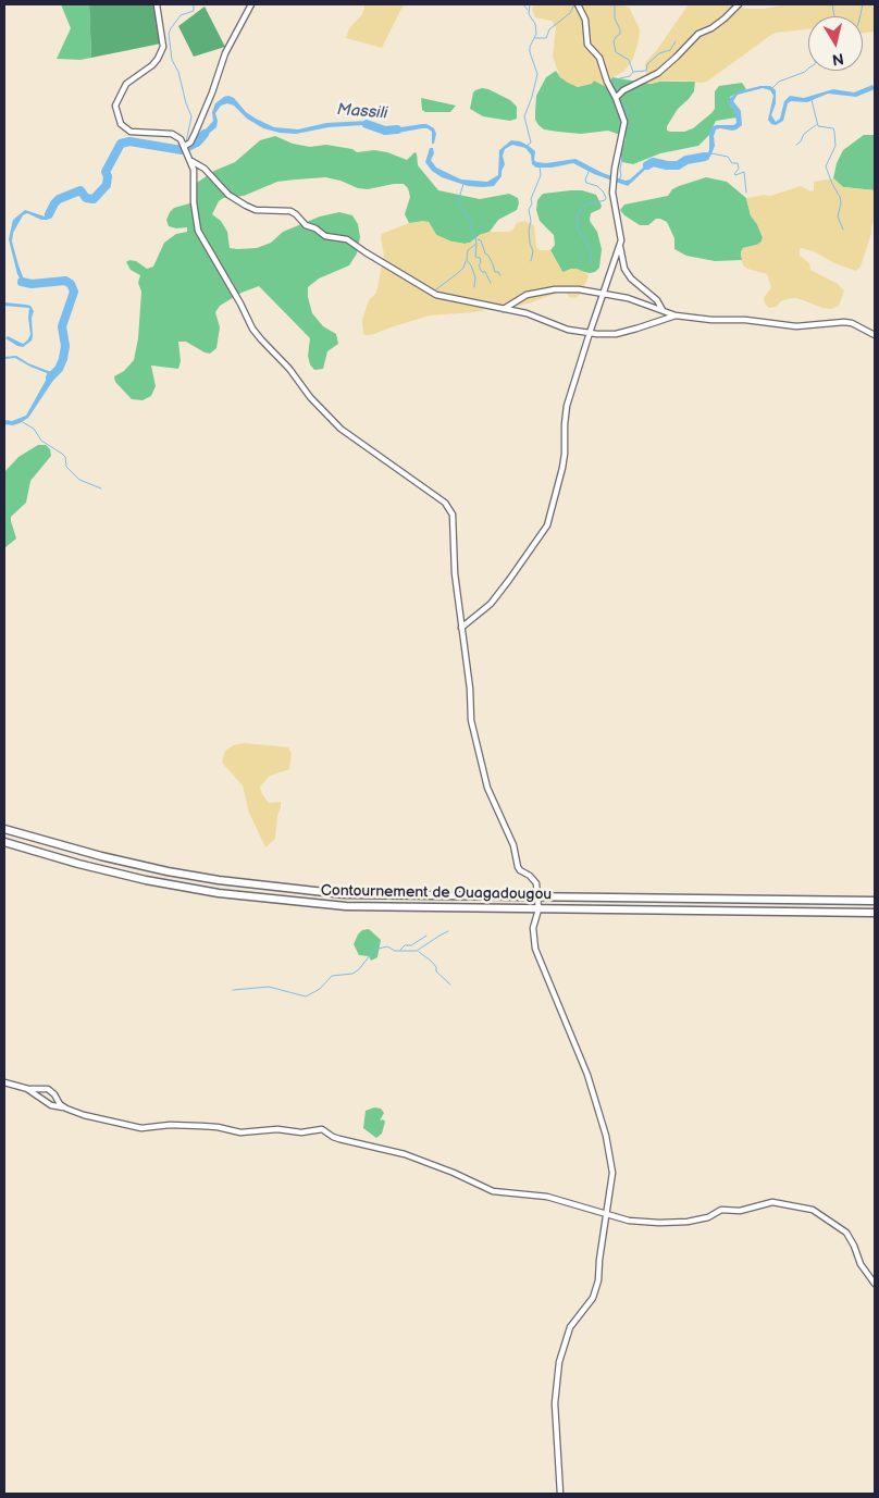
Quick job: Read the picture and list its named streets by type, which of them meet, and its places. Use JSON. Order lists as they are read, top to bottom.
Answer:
{
  "streets": {
    "highway": ["Contournement de Ouagadougou"]
  },
  "water": ["Massili"],
  "north": "bottom"
}
